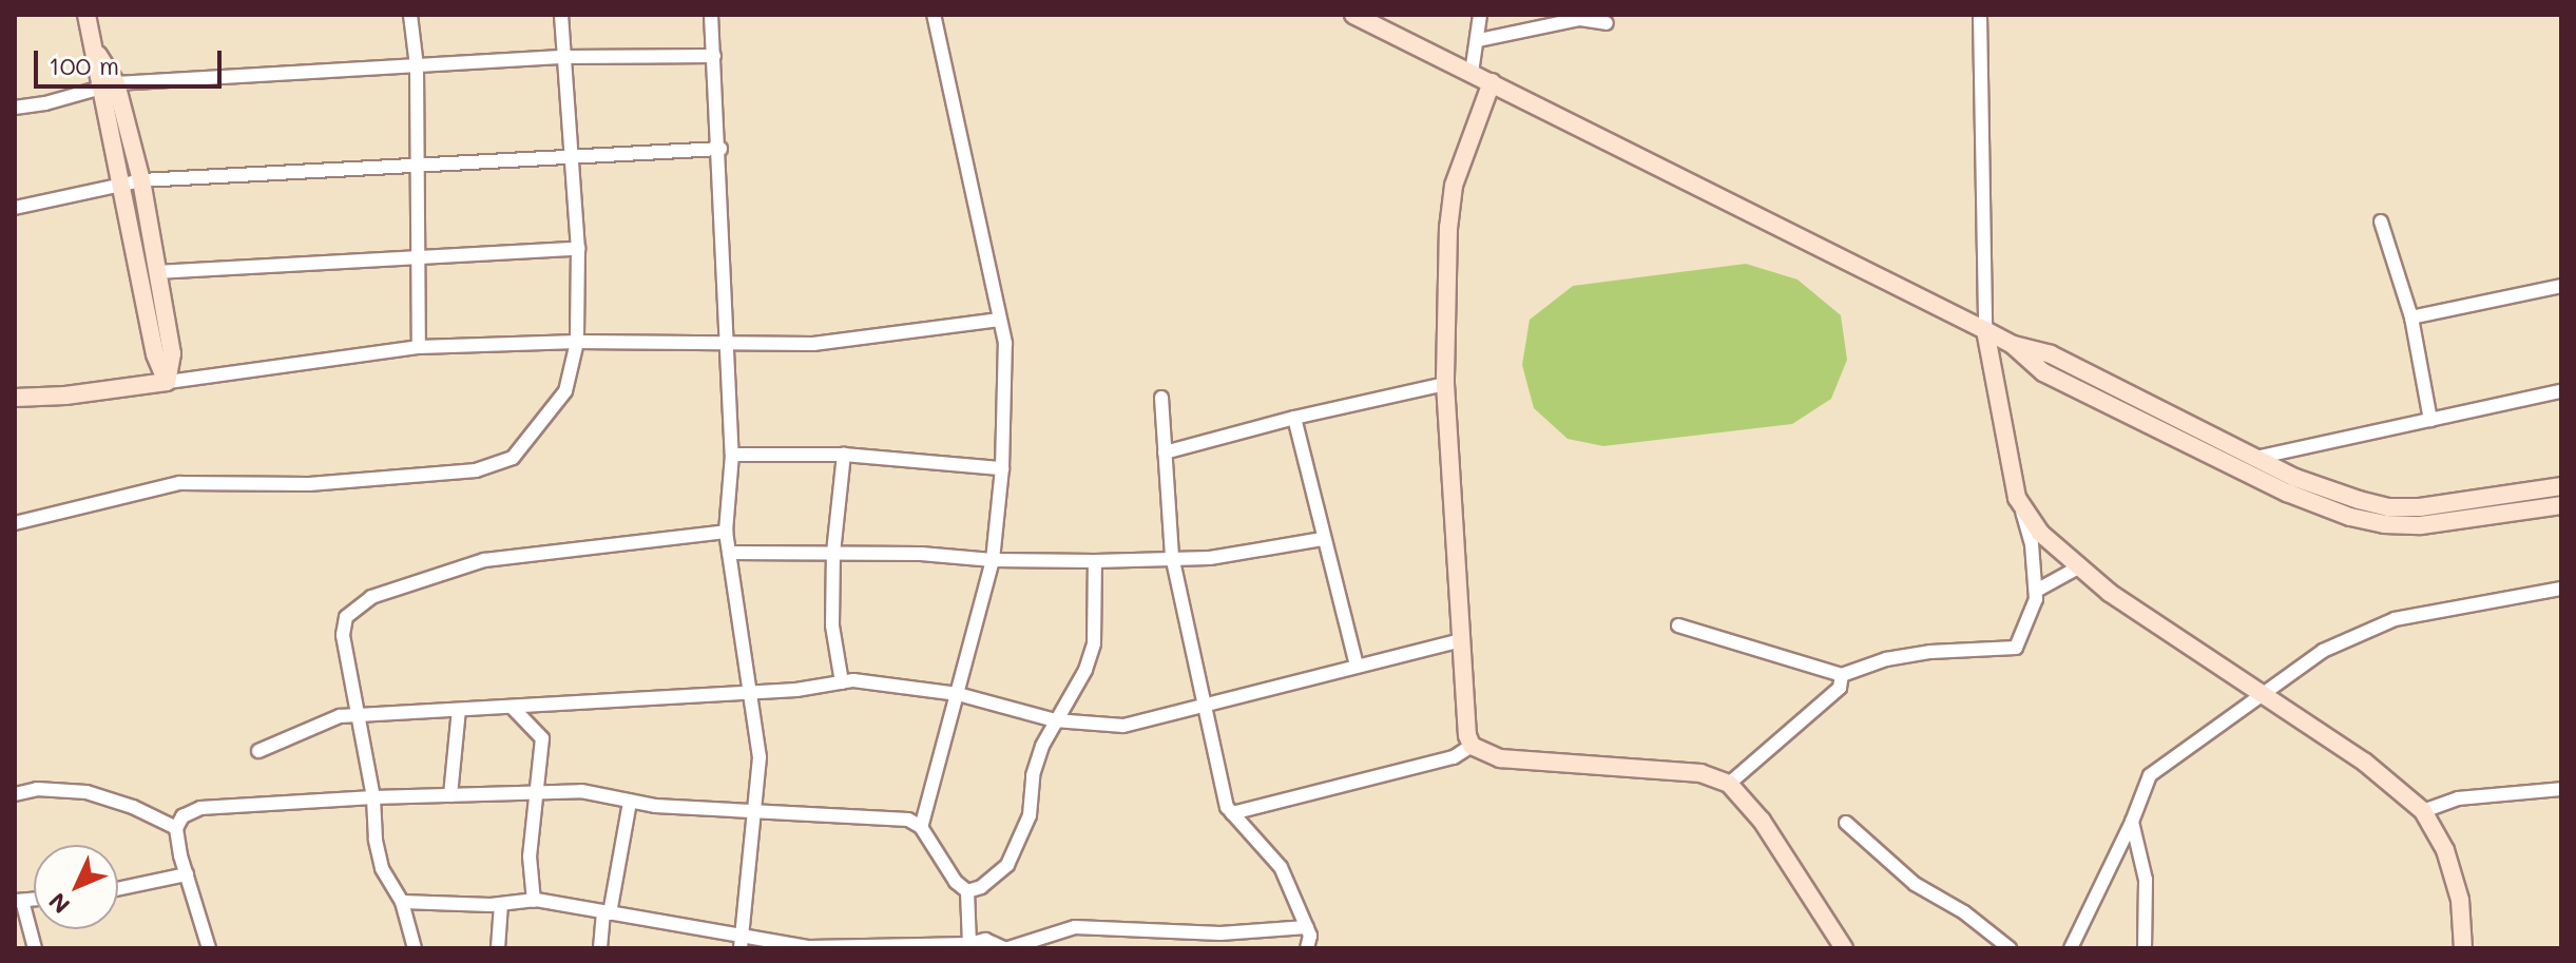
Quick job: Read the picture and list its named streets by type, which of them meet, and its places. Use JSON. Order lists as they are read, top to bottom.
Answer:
{
  "scale_bar": "100 m",
  "north": "bottom left"
}
